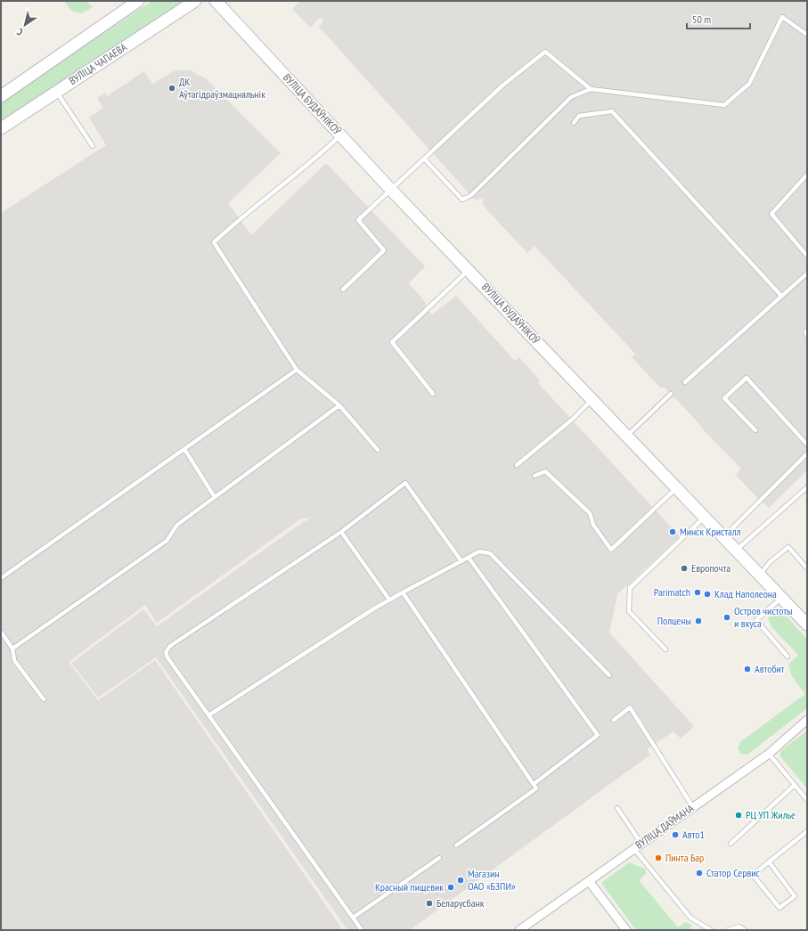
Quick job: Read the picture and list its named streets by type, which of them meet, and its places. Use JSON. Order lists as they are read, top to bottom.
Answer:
{
  "streets": {
    "main road": ["ВУЛІЦА ЧАПАЕВА", "ВУЛІЦА БУДАЎНІКОЎ"],
    "street": ["ВУЛІЦА ДАЎМАНА"]
  },
  "places": [
    "ДК Аўтагідраўзмацняльнік",
    "Минск Кристалл",
    "Европочта",
    "Parimatch",
    "Клад Наполеона",
    "Остров чистоты и вкуса",
    "Полцены",
    "Автобит",
    "РЦ УП Жилье",
    "Авто1",
    "Пинта Бар",
    "Статор Сервис",
    "Магазин ОАО «БЗПИ»",
    "Красный пищевик",
    "Беларусбанк"
  ],
  "scale_bar": "50 m",
  "north": "bottom left"
}
